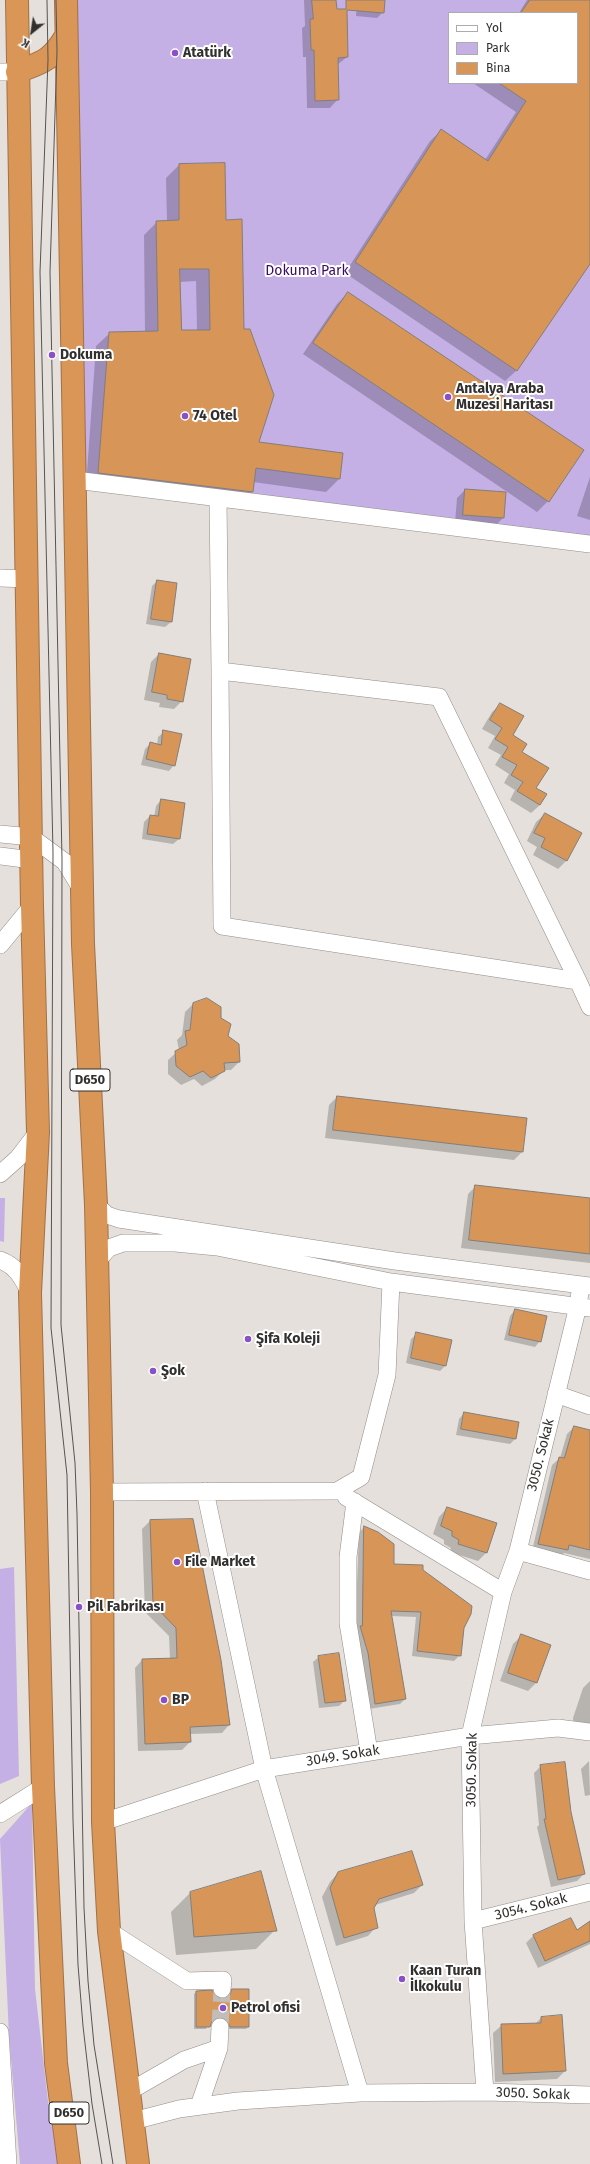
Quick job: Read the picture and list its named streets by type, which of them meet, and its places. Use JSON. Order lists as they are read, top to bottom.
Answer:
{
  "streets": {
    "highway": ["D650"],
    "street": ["3050. Sokak", "3049. Sokak", "3054. Sokak"]
  },
  "crossings": [
    ["D650", "3049. Sokak"],
    ["3050. Sokak", "3049. Sokak"],
    ["3050. Sokak", "3054. Sokak"]
  ],
  "parks": ["Dokuma Park"],
  "places": [
    "Atatürk",
    "Dokuma",
    "Antalya Araba Muzesi Haritası",
    "74 Otel",
    "Şifa Koleji",
    "Şok",
    "File Market",
    "Pil Fabrikası",
    "BP",
    "Kaan Turan İlkokulu",
    "Petrol ofisi"
  ],
  "legend": ["Yol", "Park", "Bina"],
  "north": "bottom left"
}
